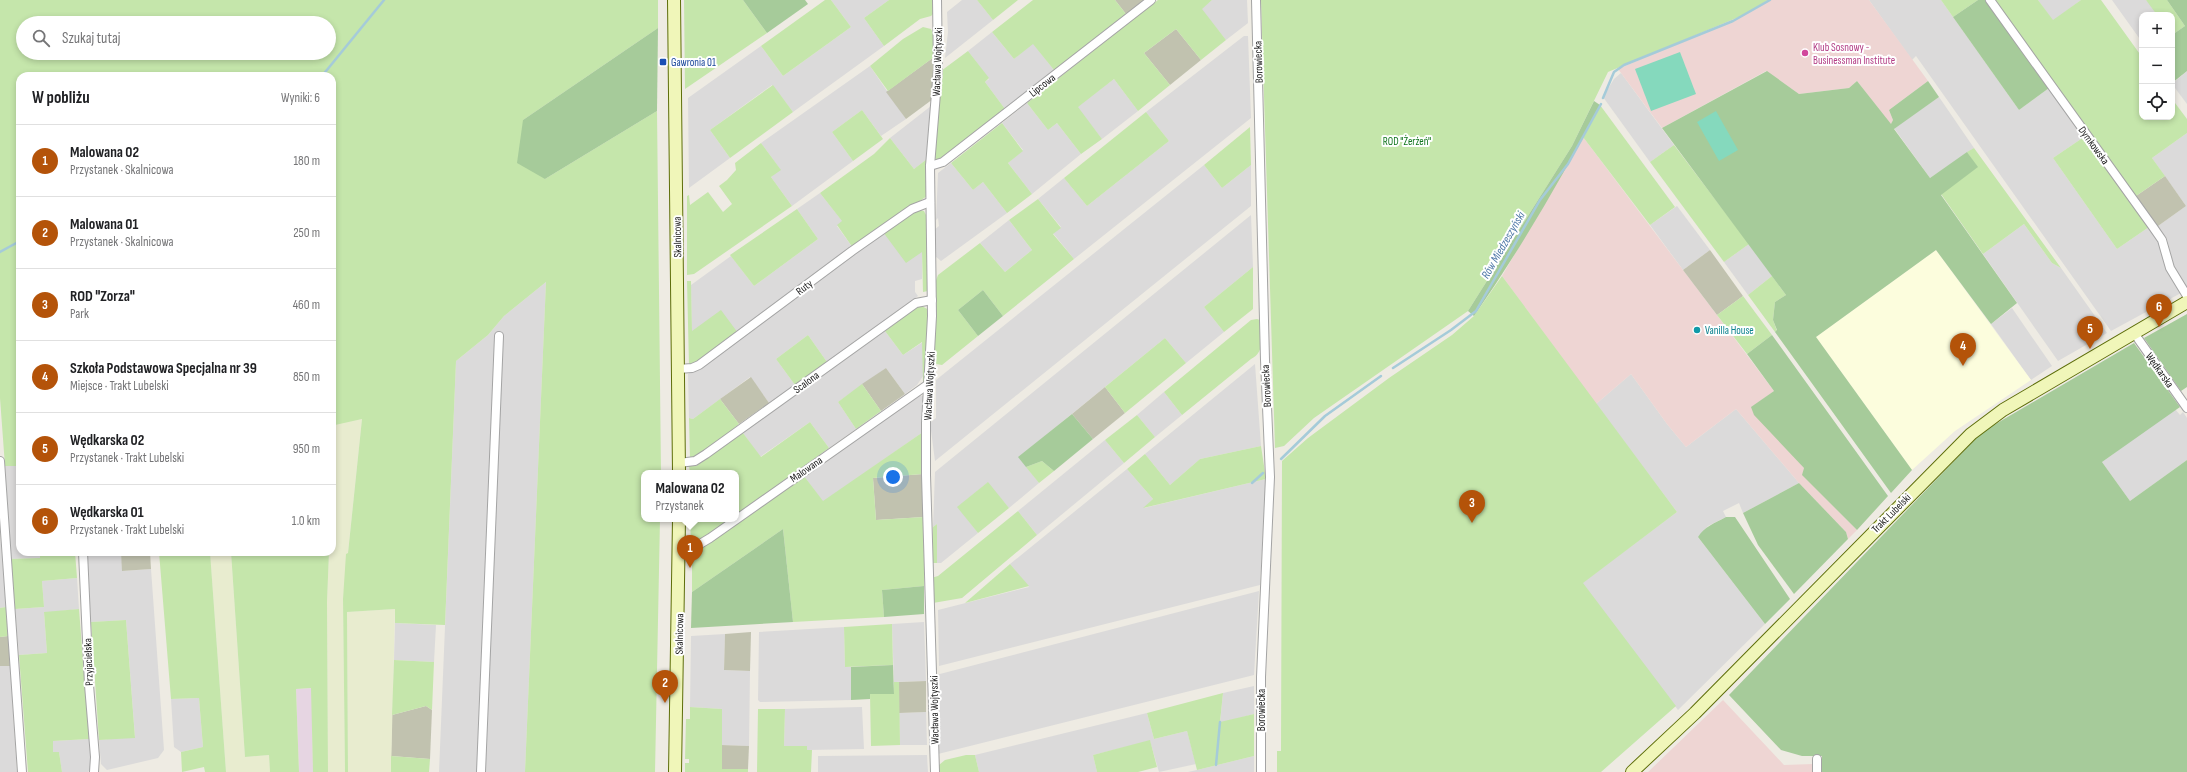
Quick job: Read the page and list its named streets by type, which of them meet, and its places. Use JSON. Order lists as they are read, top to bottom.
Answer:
{
  "streets": {
    "street": [
      "Wacława Wojtyszki",
      "Borowiecka",
      "Lipcowa",
      "Dymkowska",
      "Skalnicowa",
      "Ruty",
      "Wędkarska",
      "Scalona",
      "Malowana",
      "Trakt Lubelski",
      "Przyjacielska"
    ]
  },
  "crossings": [
    ["Wacława Wojtyszki", "Lipcowa"],
    ["Wacława Wojtyszki", "Ruty"],
    ["Wacława Wojtyszki", "Scalona"],
    ["Wacława Wojtyszki", "Malowana"],
    ["Skalnicowa", "Ruty"],
    ["Skalnicowa", "Scalona"],
    ["Skalnicowa", "Malowana"],
    ["Wędkarska", "Trakt Lubelski"]
  ],
  "water": ["Rów Miedzeszyński"],
  "parks": ["ROD \"Żerżeń\""],
  "places": {
    "other": ["Klub Sosnowy - Businessman Institute", "Vanilla House"],
    "transit": ["Gawronia 01"]
  },
  "page": {
    "map_buttons": ["+", "−"],
    "search": "Szukaj tutaj",
    "heading": ["W pobliżu", "Wyniki: 6"],
    "list": [
      {
        "mark": "1",
        "name": "Malowana 02",
        "note": "Przystanek · Skalnicowa",
        "value": "180 m"
      },
      {
        "mark": "2",
        "name": "Malowana 01",
        "note": "Przystanek · Skalnicowa",
        "value": "250 m"
      },
      {
        "mark": "3",
        "name": "ROD \"Zorza\"",
        "note": "Park",
        "value": "460 m"
      },
      {
        "mark": "4",
        "name": "Szkoła Podstawowa Specjalna nr 39",
        "note": "Miejsce · Trakt Lubelski",
        "value": "850 m"
      },
      {
        "mark": "5",
        "name": "Wędkarska 02",
        "note": "Przystanek · Trakt Lubelski",
        "value": "950 m"
      },
      {
        "mark": "6",
        "name": "Wędkarska 01",
        "note": "Przystanek · Trakt Lubelski",
        "value": "1.0 km"
      }
    ],
    "pins": [
      "6",
      "5",
      "4",
      "3",
      "1",
      "2"
    ],
    "popup": ["Malowana 02", "Przystanek"]
  }
}
